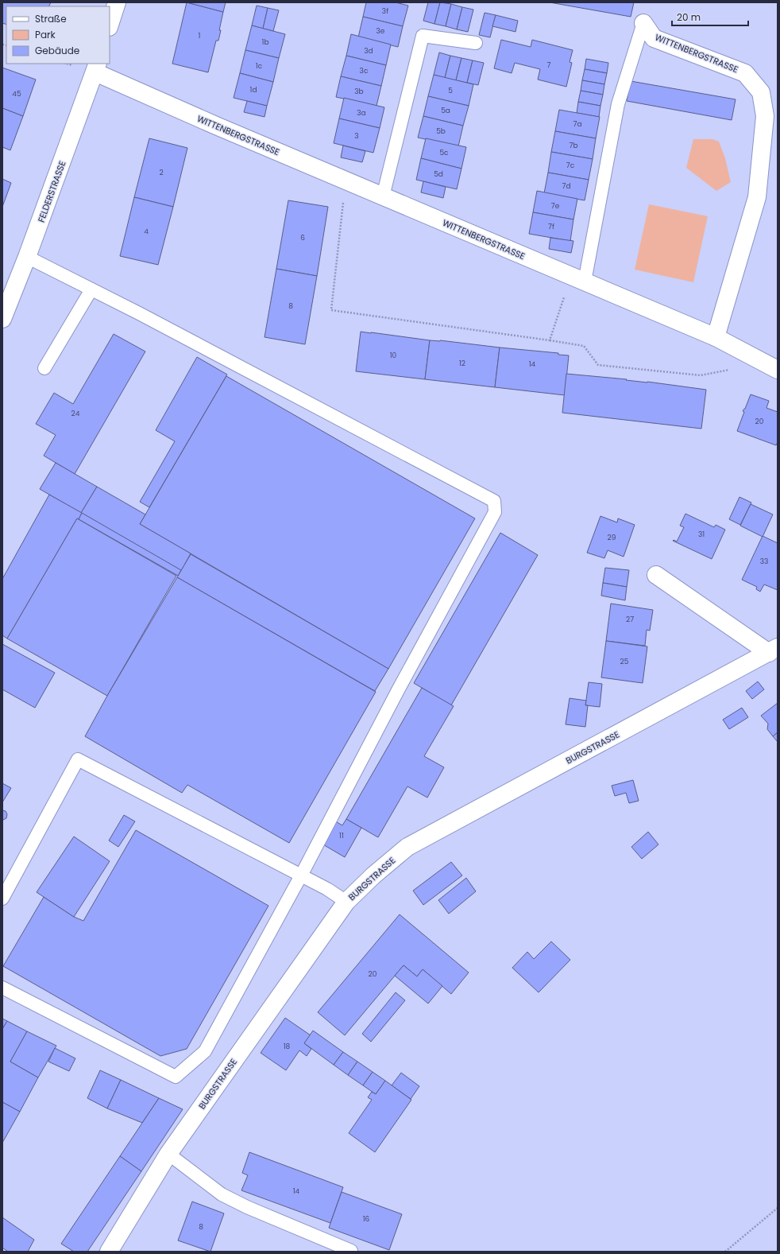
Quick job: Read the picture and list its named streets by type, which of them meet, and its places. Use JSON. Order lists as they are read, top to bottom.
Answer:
{
  "streets": {
    "street": ["WITTENBERGSTRASSE", "FELDERSTRASSE", "BURGSTRASSE"]
  },
  "crossings": [
    ["WITTENBERGSTRASSE", "FELDERSTRASSE"]
  ],
  "house_numbers": [
    "3f",
    "3e",
    "1",
    "1b",
    "3d",
    "7",
    "1c",
    "3c",
    "1d",
    "5",
    "3b",
    "45",
    "5a",
    "3a",
    "7a",
    "5b",
    "3",
    "7b",
    "5c",
    "7c",
    "2",
    "5d",
    "7d",
    "7e",
    "7f",
    "4",
    "6",
    "8",
    "10",
    "12",
    "14",
    "24",
    "20",
    "31",
    "29",
    "33",
    "27",
    "25",
    "11",
    "20",
    "18",
    "14",
    "16",
    "8"
  ],
  "legend": ["Straße", "Park", "Gebäude"],
  "scale_bar": "20 m"
}
